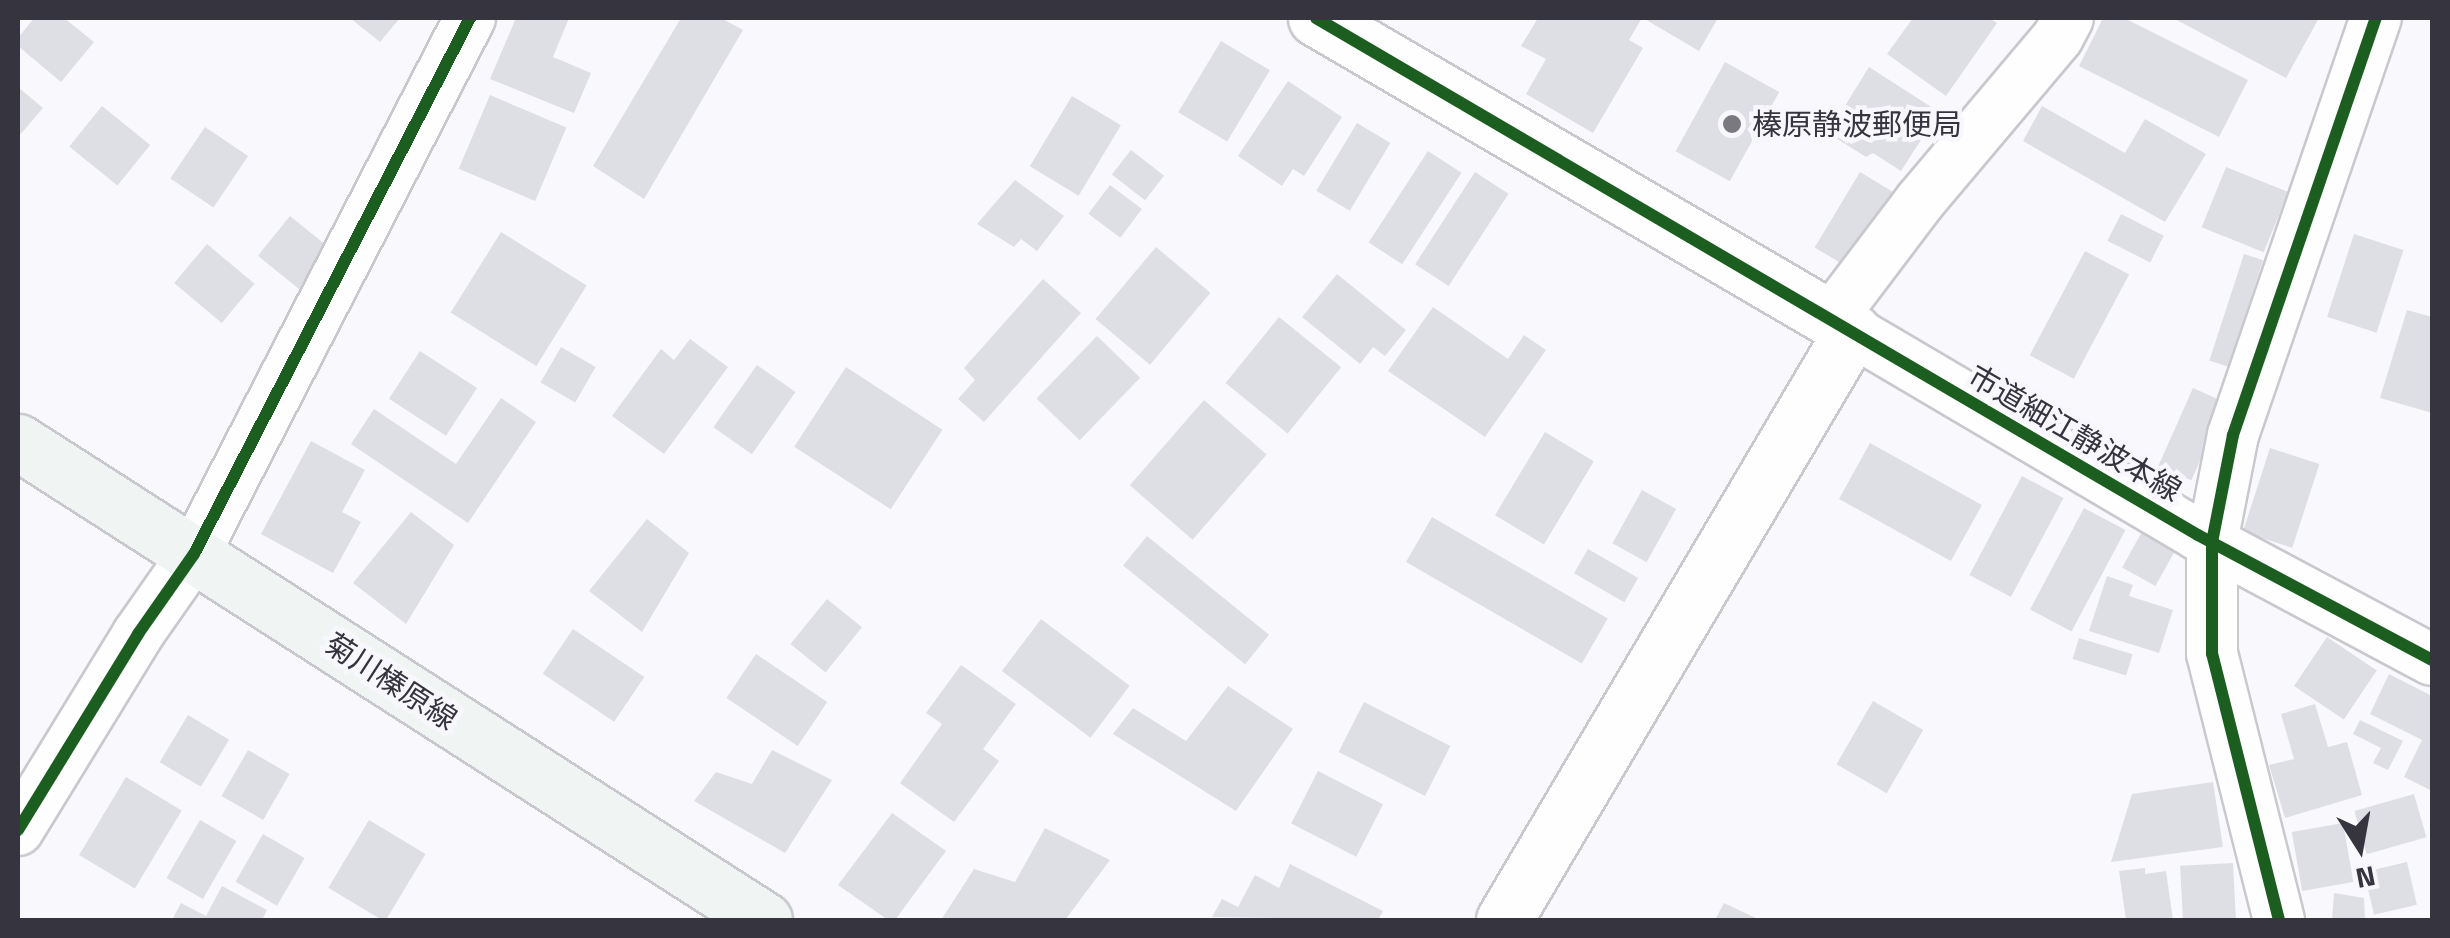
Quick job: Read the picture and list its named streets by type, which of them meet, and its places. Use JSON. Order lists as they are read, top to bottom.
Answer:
{
  "streets": {
    "main road": ["菊川榛原線"],
    "street": ["市道細江静波本線"]
  },
  "places": ["榛原静波郵便局"],
  "north": "bottom"
}
